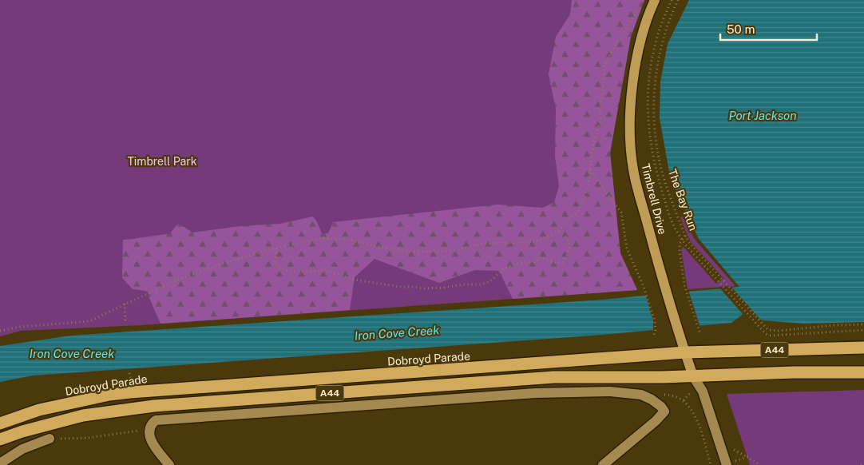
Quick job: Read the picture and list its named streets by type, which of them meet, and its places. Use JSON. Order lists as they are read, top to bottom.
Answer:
{
  "streets": {
    "highway": ["A44", "Dobroyd Parade"],
    "main road": ["Timbrell Drive"],
    "path": ["The Bay Run"]
  },
  "crossings": [
    ["Timbrell Drive", "A44"],
    ["Timbrell Drive", "Dobroyd Parade"]
  ],
  "water": ["Port Jackson", "Iron Cove Creek"],
  "parks": ["Timbrell Park"],
  "scale_bar": "50 m"
}
